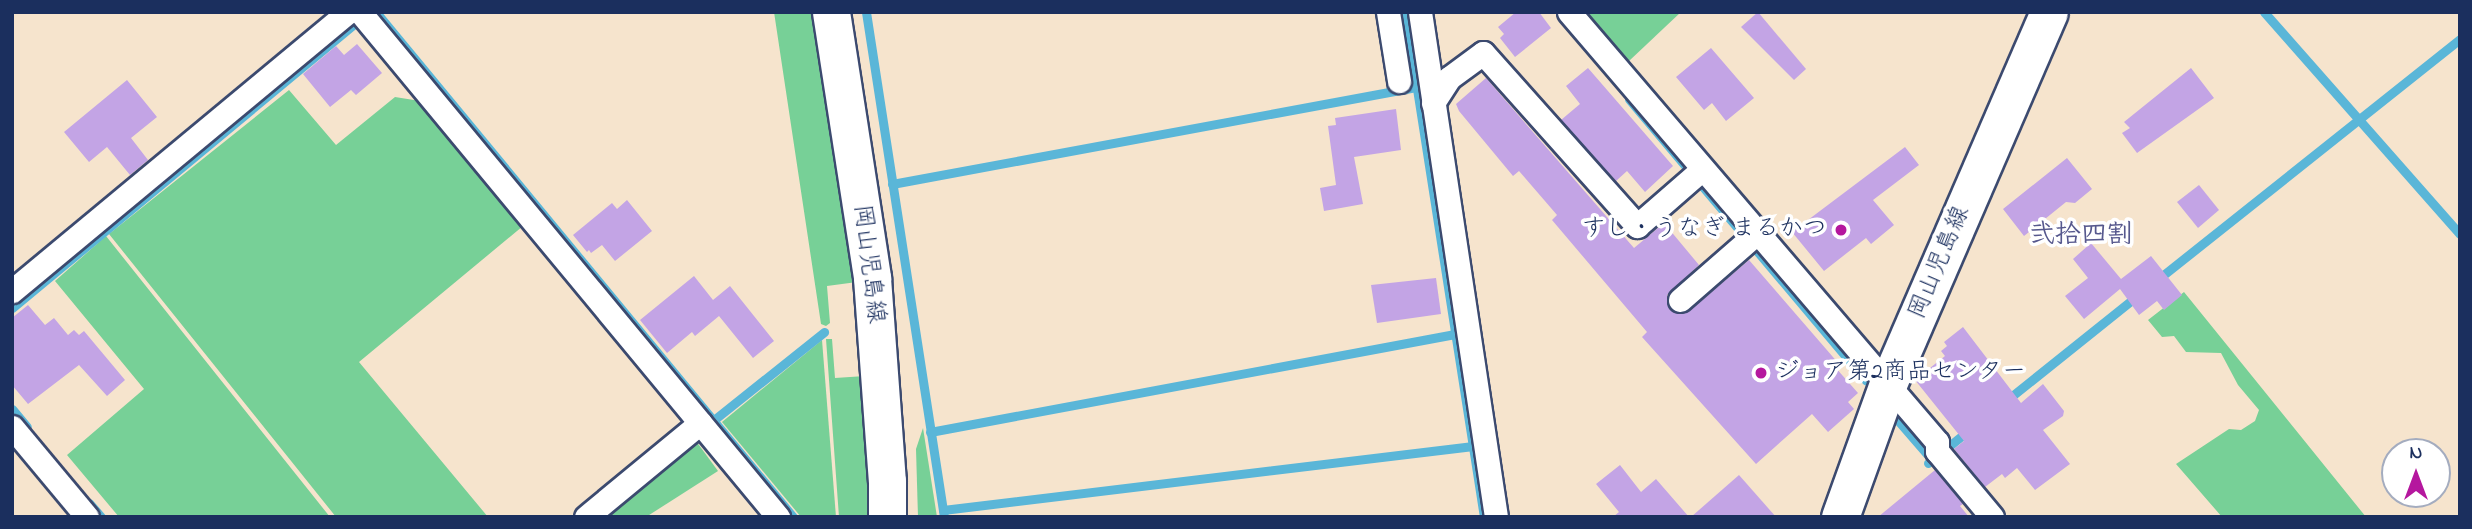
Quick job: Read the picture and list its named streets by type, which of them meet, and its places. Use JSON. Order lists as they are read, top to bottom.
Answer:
{
  "streets": {
    "main road": ["岡山児島線"]
  },
  "districts": ["弐拾四割"],
  "places": ["すし・うなぎ まるかつ", "ジョア第2商品センター"],
  "north": "top"
}
